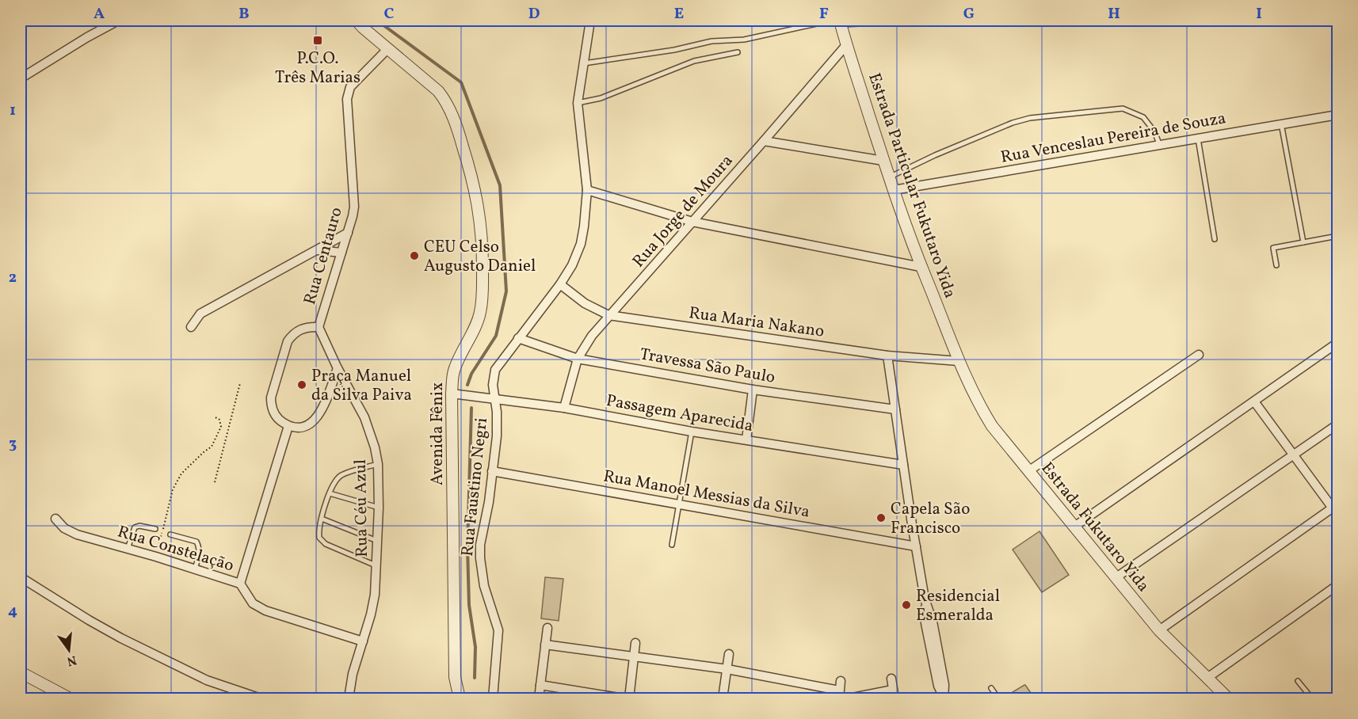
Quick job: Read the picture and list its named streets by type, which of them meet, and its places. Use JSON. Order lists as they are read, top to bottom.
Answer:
{
  "streets": {
    "street": [
      "Rua Venceslau Pereira de Souza",
      "Estrada Particular Fukutaro Yida",
      "Rua Jorge de Moura",
      "Rua Centauro",
      "Rua Maria Nakano",
      "Travessa São Paulo",
      "Passagem Aparecida",
      "Avenida Fênix",
      "Rua Faustino Negri",
      "Rua Manoel Messias da Silva",
      "Rua Céu Azul",
      "Estrada Fukutaro Yida",
      "Rua Constelação"
    ]
  },
  "crossings": [
    ["Rua Venceslau Pereira de Souza", "Estrada Particular Fukutaro Yida"],
    ["Estrada Particular Fukutaro Yida", "Rua Jorge de Moura"],
    ["Estrada Particular Fukutaro Yida", "Rua Maria Nakano"],
    ["Estrada Particular Fukutaro Yida", "Estrada Fukutaro Yida"],
    ["Rua Jorge de Moura", "Rua Maria Nakano"],
    ["Rua Jorge de Moura", "Travessa São Paulo"],
    ["Rua Jorge de Moura", "Passagem Aparecida"],
    ["Rua Centauro", "Avenida Fênix"],
    ["Rua Centauro", "Rua Céu Azul"],
    ["Rua Maria Nakano", "Rua Faustino Negri"],
    ["Rua Maria Nakano", "Estrada Fukutaro Yida"],
    ["Travessa São Paulo", "Rua Faustino Negri"],
    ["Passagem Aparecida", "Avenida Fênix"],
    ["Passagem Aparecida", "Rua Faustino Negri"],
    ["Rua Faustino Negri", "Rua Manoel Messias da Silva"],
    ["Rua Céu Azul", "Rua Constelação"]
  ],
  "places": {
    "transit": ["P.C.O. Três Marias"],
    "other": [
      "CEU Celso Augusto Daniel",
      "Praça Manuel da Silva Paiva",
      "Capela São Francisco",
      "Residencial Esmeralda"
    ]
  },
  "north": "bottom",
  "grid": {
    "columns": [
      "A",
      "B",
      "C",
      "D",
      "E",
      "F",
      "G",
      "H",
      "I"
    ],
    "rows": [
      "1",
      "2",
      "3",
      "4"
    ]
  }
}
